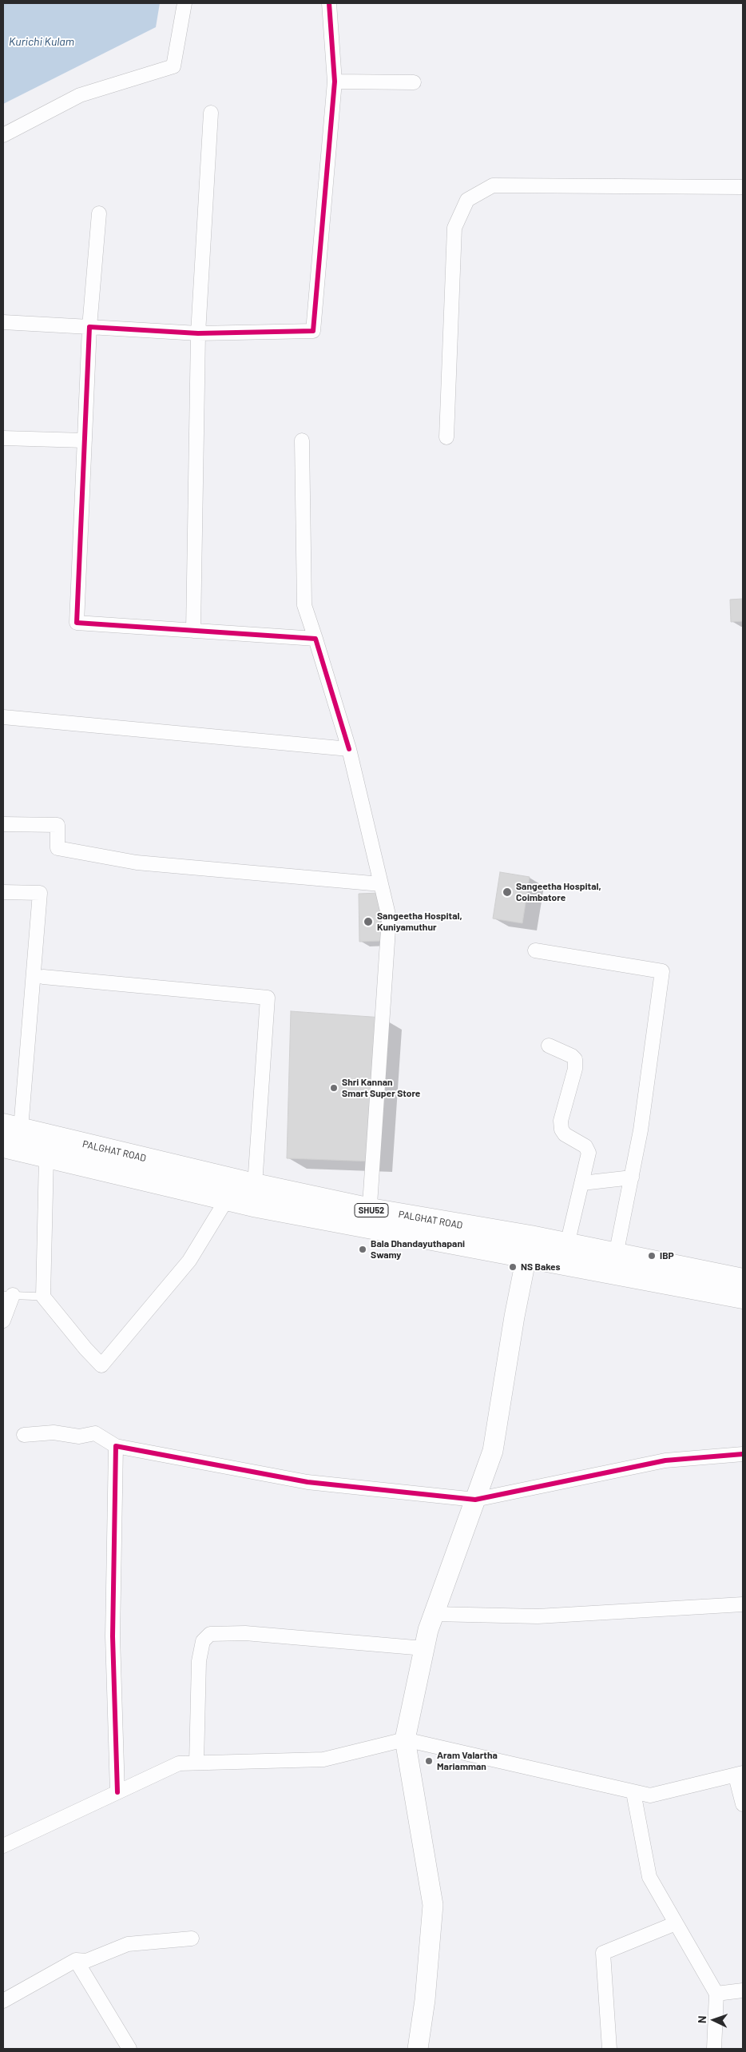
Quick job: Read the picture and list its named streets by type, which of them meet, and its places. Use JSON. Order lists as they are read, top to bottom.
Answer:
{
  "streets": {
    "main road": ["PALGHAT ROAD", "SHU52"]
  },
  "water": ["Kurichi Kulam"],
  "places": [
    "Sangeetha Hospital, Coimbatore",
    "Sangeetha Hospital, Kuniyamuthur",
    "Shri Kannan Smart Super Store",
    "Bala Dhandayuthapani Swamy",
    "IBP",
    "NS Bakes",
    "Aram Valartha Mariamman"
  ],
  "north": "left"
}
